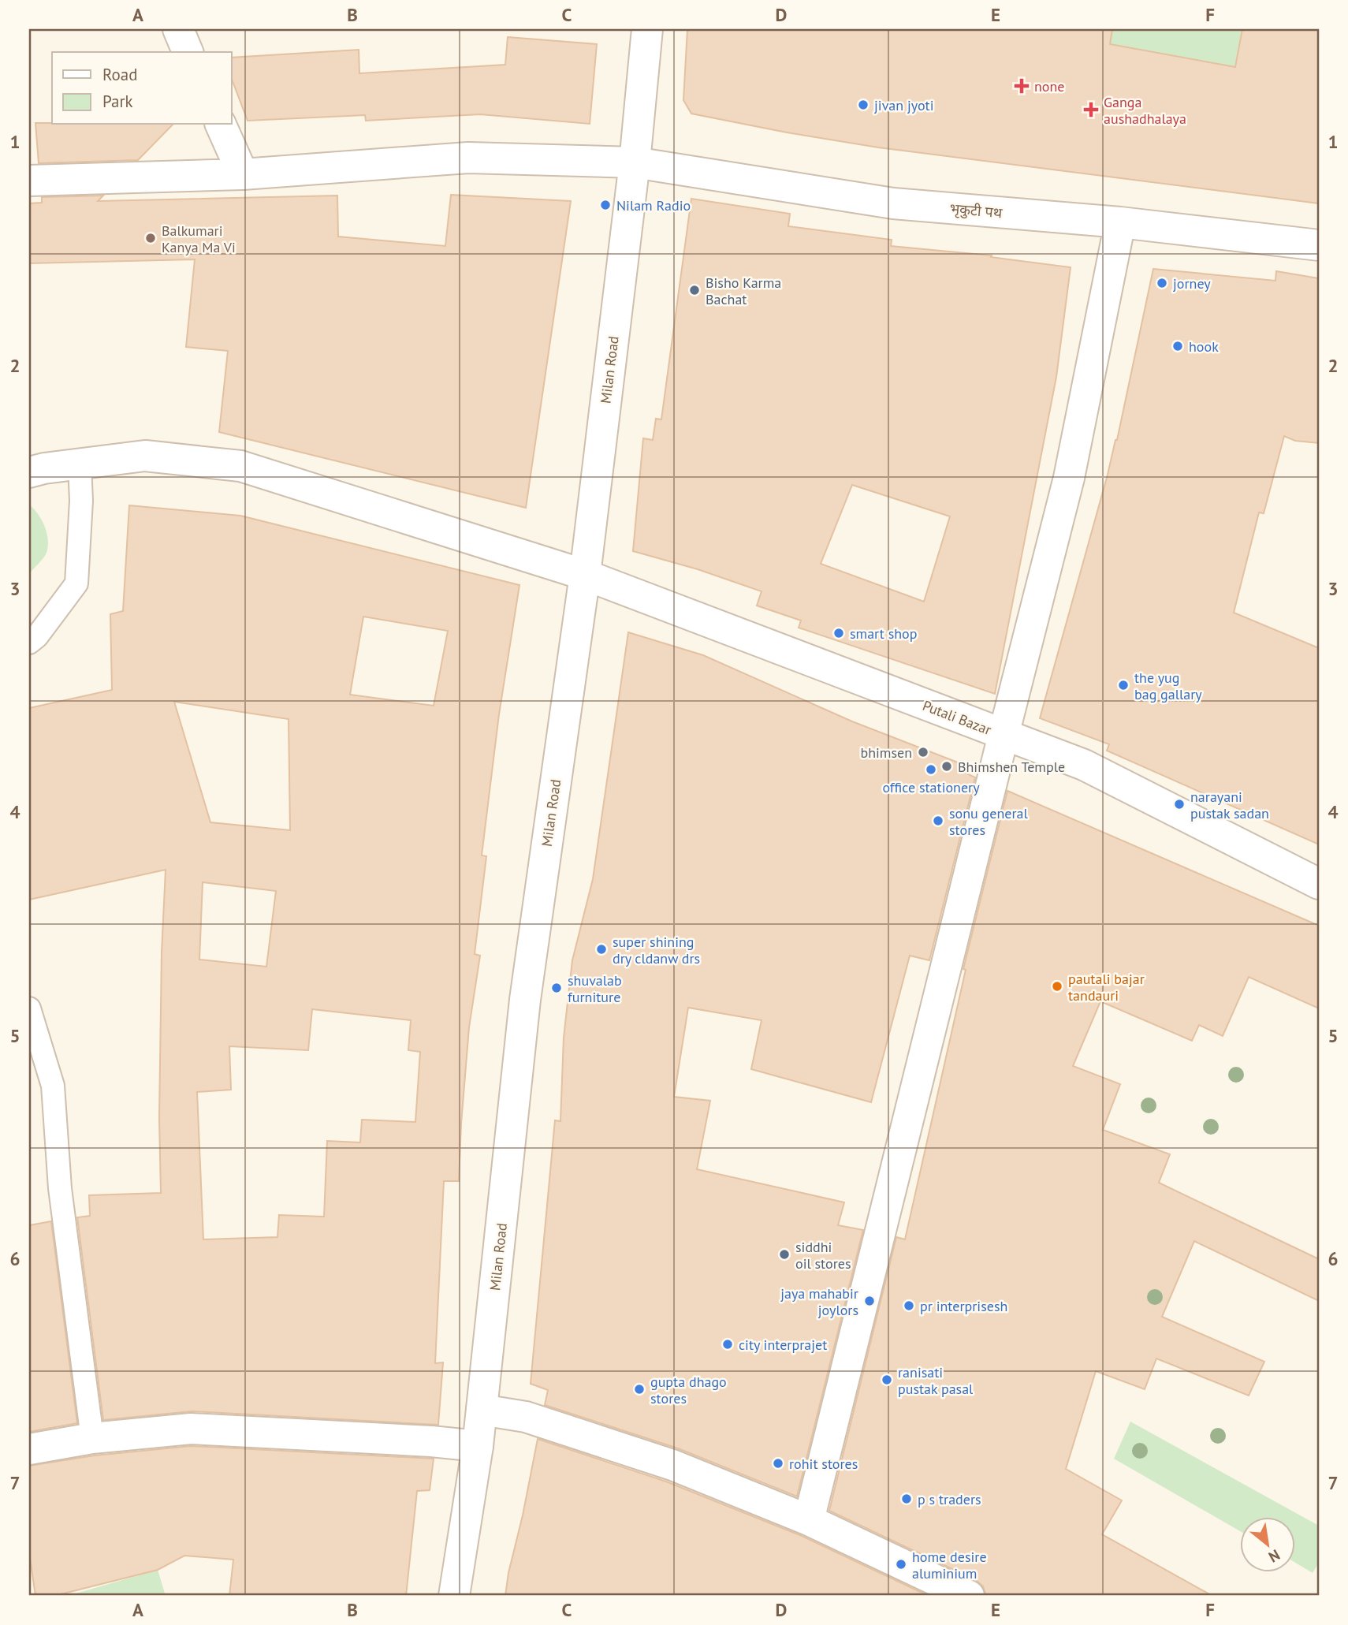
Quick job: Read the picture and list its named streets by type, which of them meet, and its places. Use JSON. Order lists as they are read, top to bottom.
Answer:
{
  "streets": {
    "street": ["भृकुटी पथ", "Milan Road", "Putali Bazar"]
  },
  "crossings": [
    ["भृकुटी पथ", "Milan Road"],
    ["Milan Road", "Putali Bazar"]
  ],
  "places": {
    "health": ["none", "Ganga aushadhalaya"],
    "other": [
      "jivan jyoti",
      "Nilam Radio",
      "Balkumari Kanya Ma Vi",
      "jorney",
      "Bisho Karma Bachat",
      "hook",
      "smart shop",
      "the yug bag gallary",
      "bhimsen",
      "Bhimshen Temple",
      "office stationery",
      "narayani pustak sadan",
      "sonu general stores",
      "super shining dry cldanw drs",
      "pautali bajar tandauri",
      "shuvalab furniture",
      "siddhi oil stores",
      "jaya mahabir joylors",
      "pr interprisesh",
      "city interprajet",
      "ranisati pustak pasal",
      "gupta dhago stores",
      "rohit stores",
      "p s traders",
      "home desire aluminium"
    ]
  },
  "legend": ["Road", "Park"],
  "north": "bottom right",
  "grid": {
    "columns": [
      "A",
      "B",
      "C",
      "D",
      "E",
      "F"
    ],
    "rows": [
      "1",
      "2",
      "3",
      "4",
      "5",
      "6",
      "7"
    ]
  }
}
